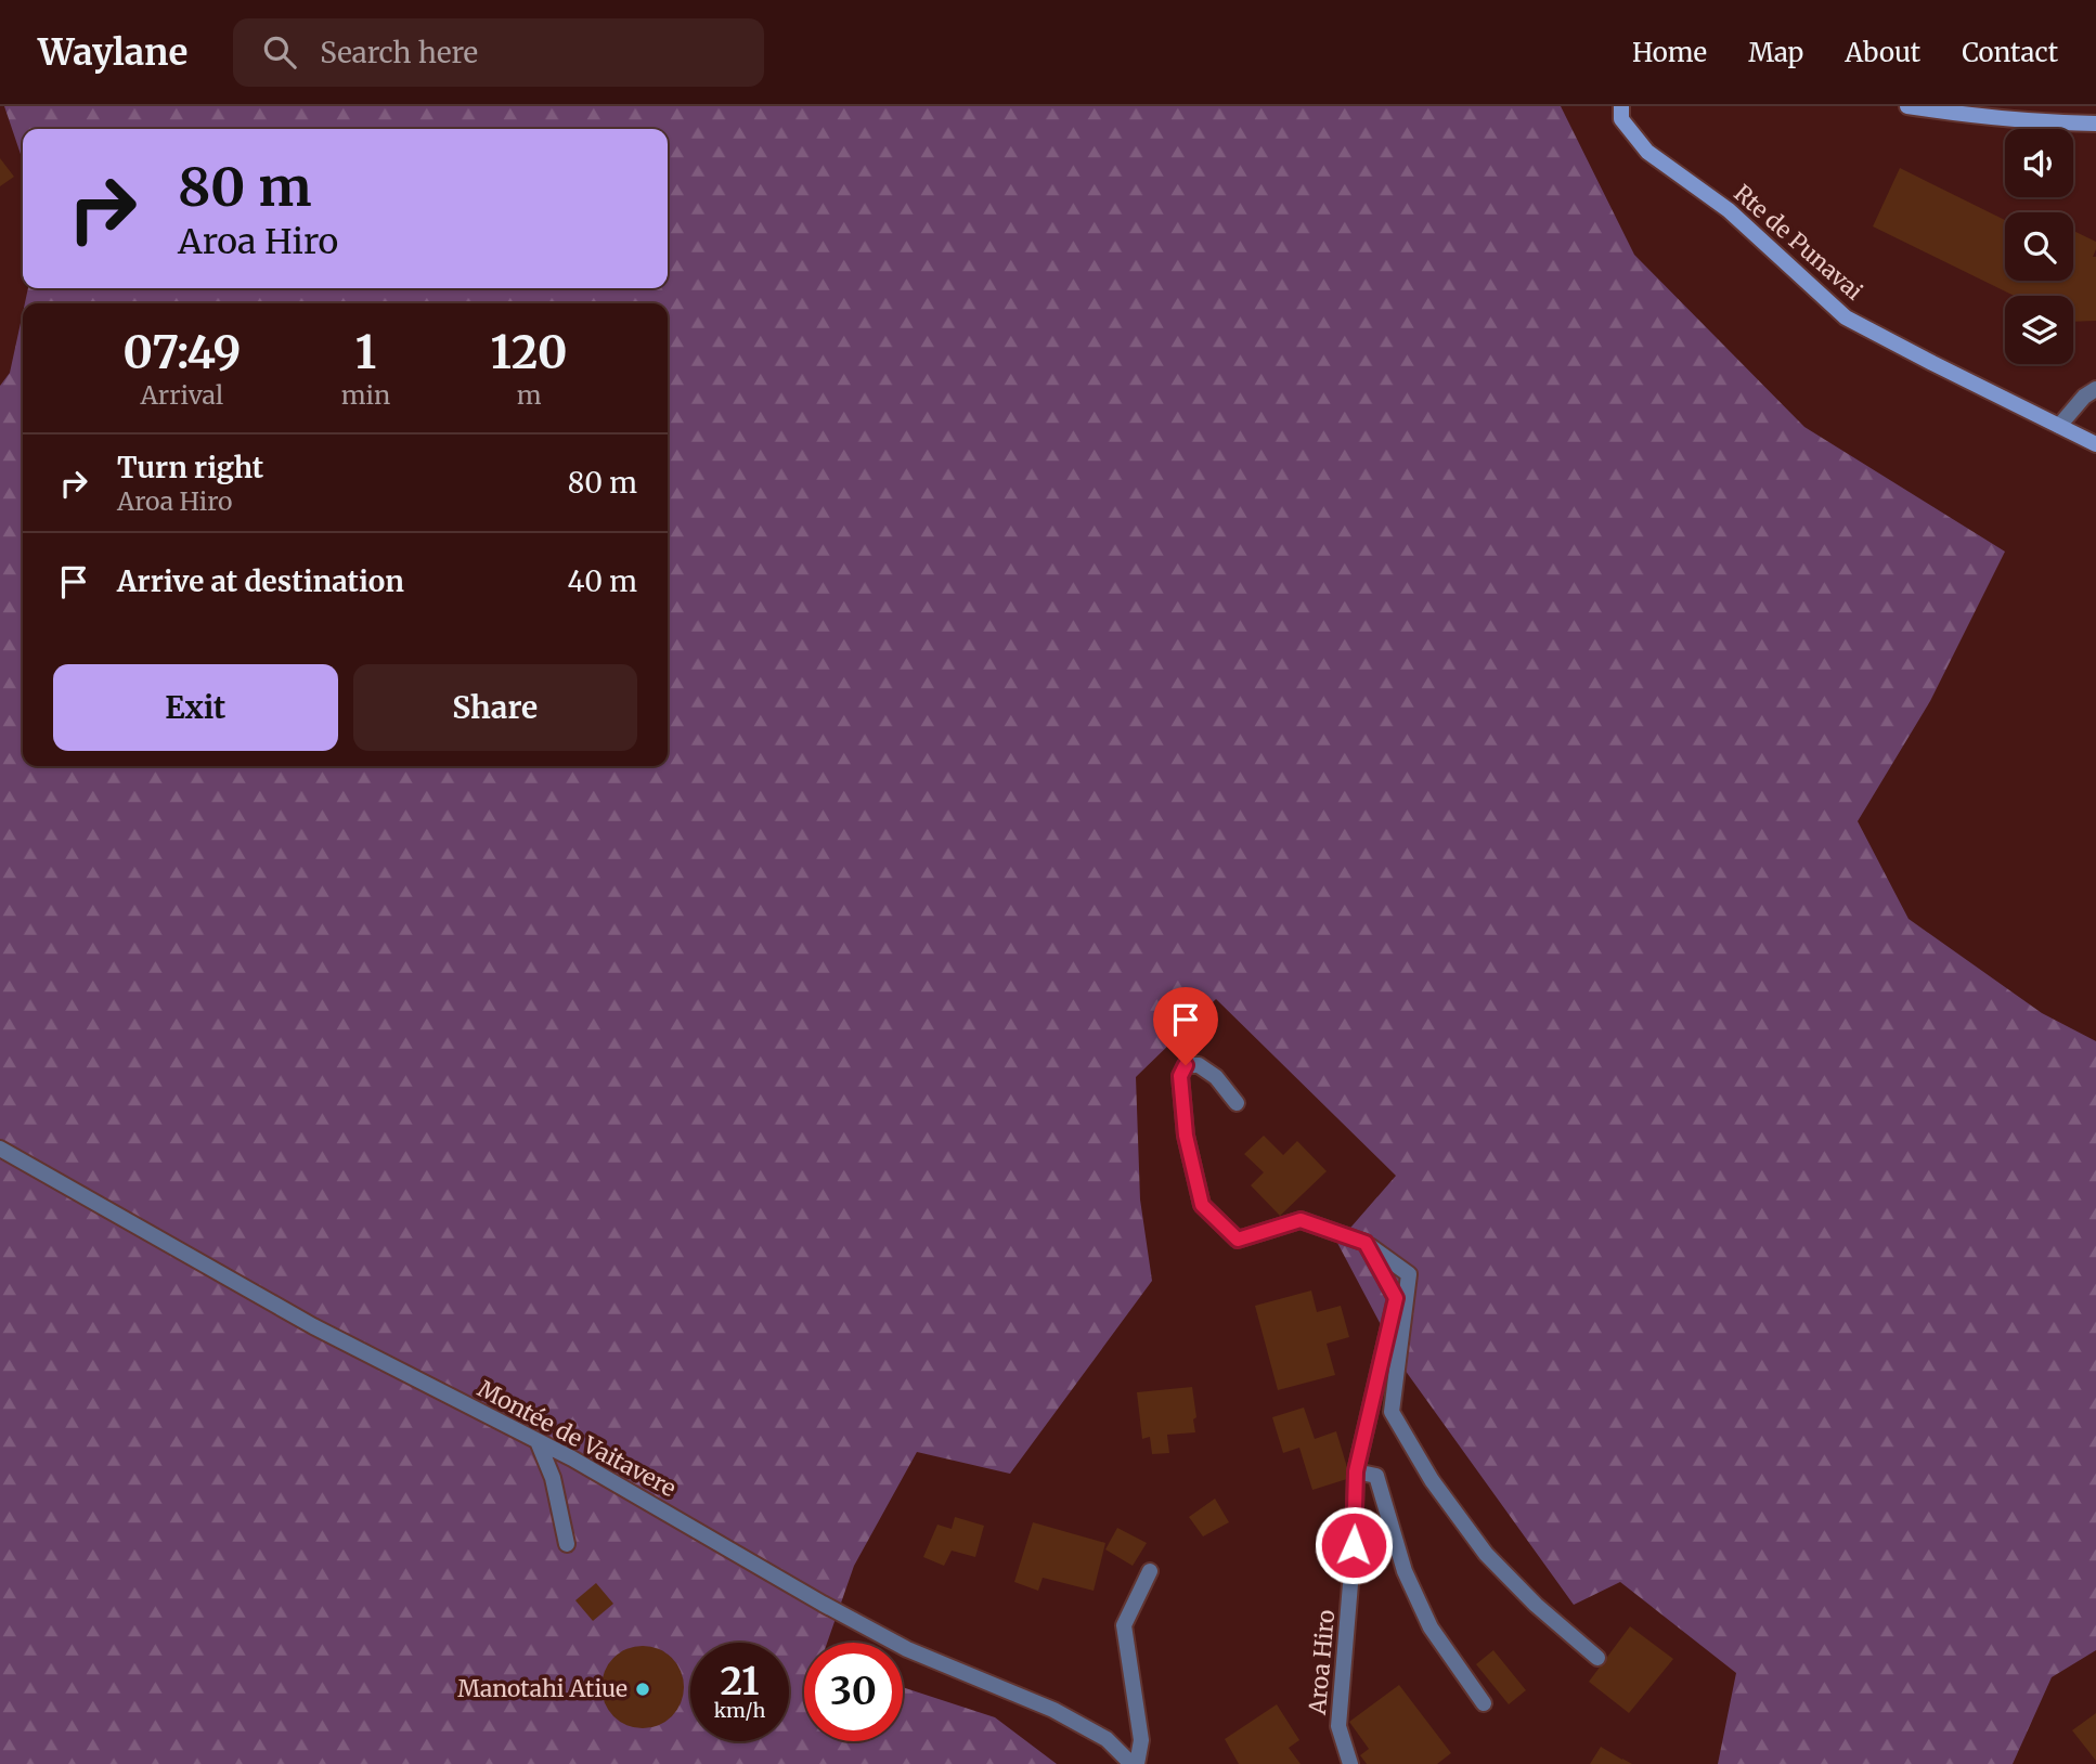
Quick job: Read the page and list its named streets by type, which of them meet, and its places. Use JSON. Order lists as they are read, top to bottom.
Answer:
{
  "streets": {
    "main road": ["Rte de Punavai"],
    "street": ["Montée de Vaitavere", "Aroa Hiro"]
  },
  "places": ["Manotahi Atiue"],
  "page": {
    "header": "Waylane",
    "search": "Search here",
    "nav": [
      "Home",
      "Map",
      "About",
      "Contact"
    ],
    "turn": ["80 m", "Aroa Hiro"],
    "eta": [
      "07:49",
      "Arrival",
      "1",
      "min",
      "120",
      "m"
    ],
    "list": [
      {
        "name": "Turn right",
        "note": "Aroa Hiro",
        "value": "80 m"
      },
      {
        "name": "Arrive at destination",
        "value": "40 m"
      }
    ],
    "buttons": ["Exit", "Share"],
    "speed": "21 km/h",
    "limit": "30"
  }
}
